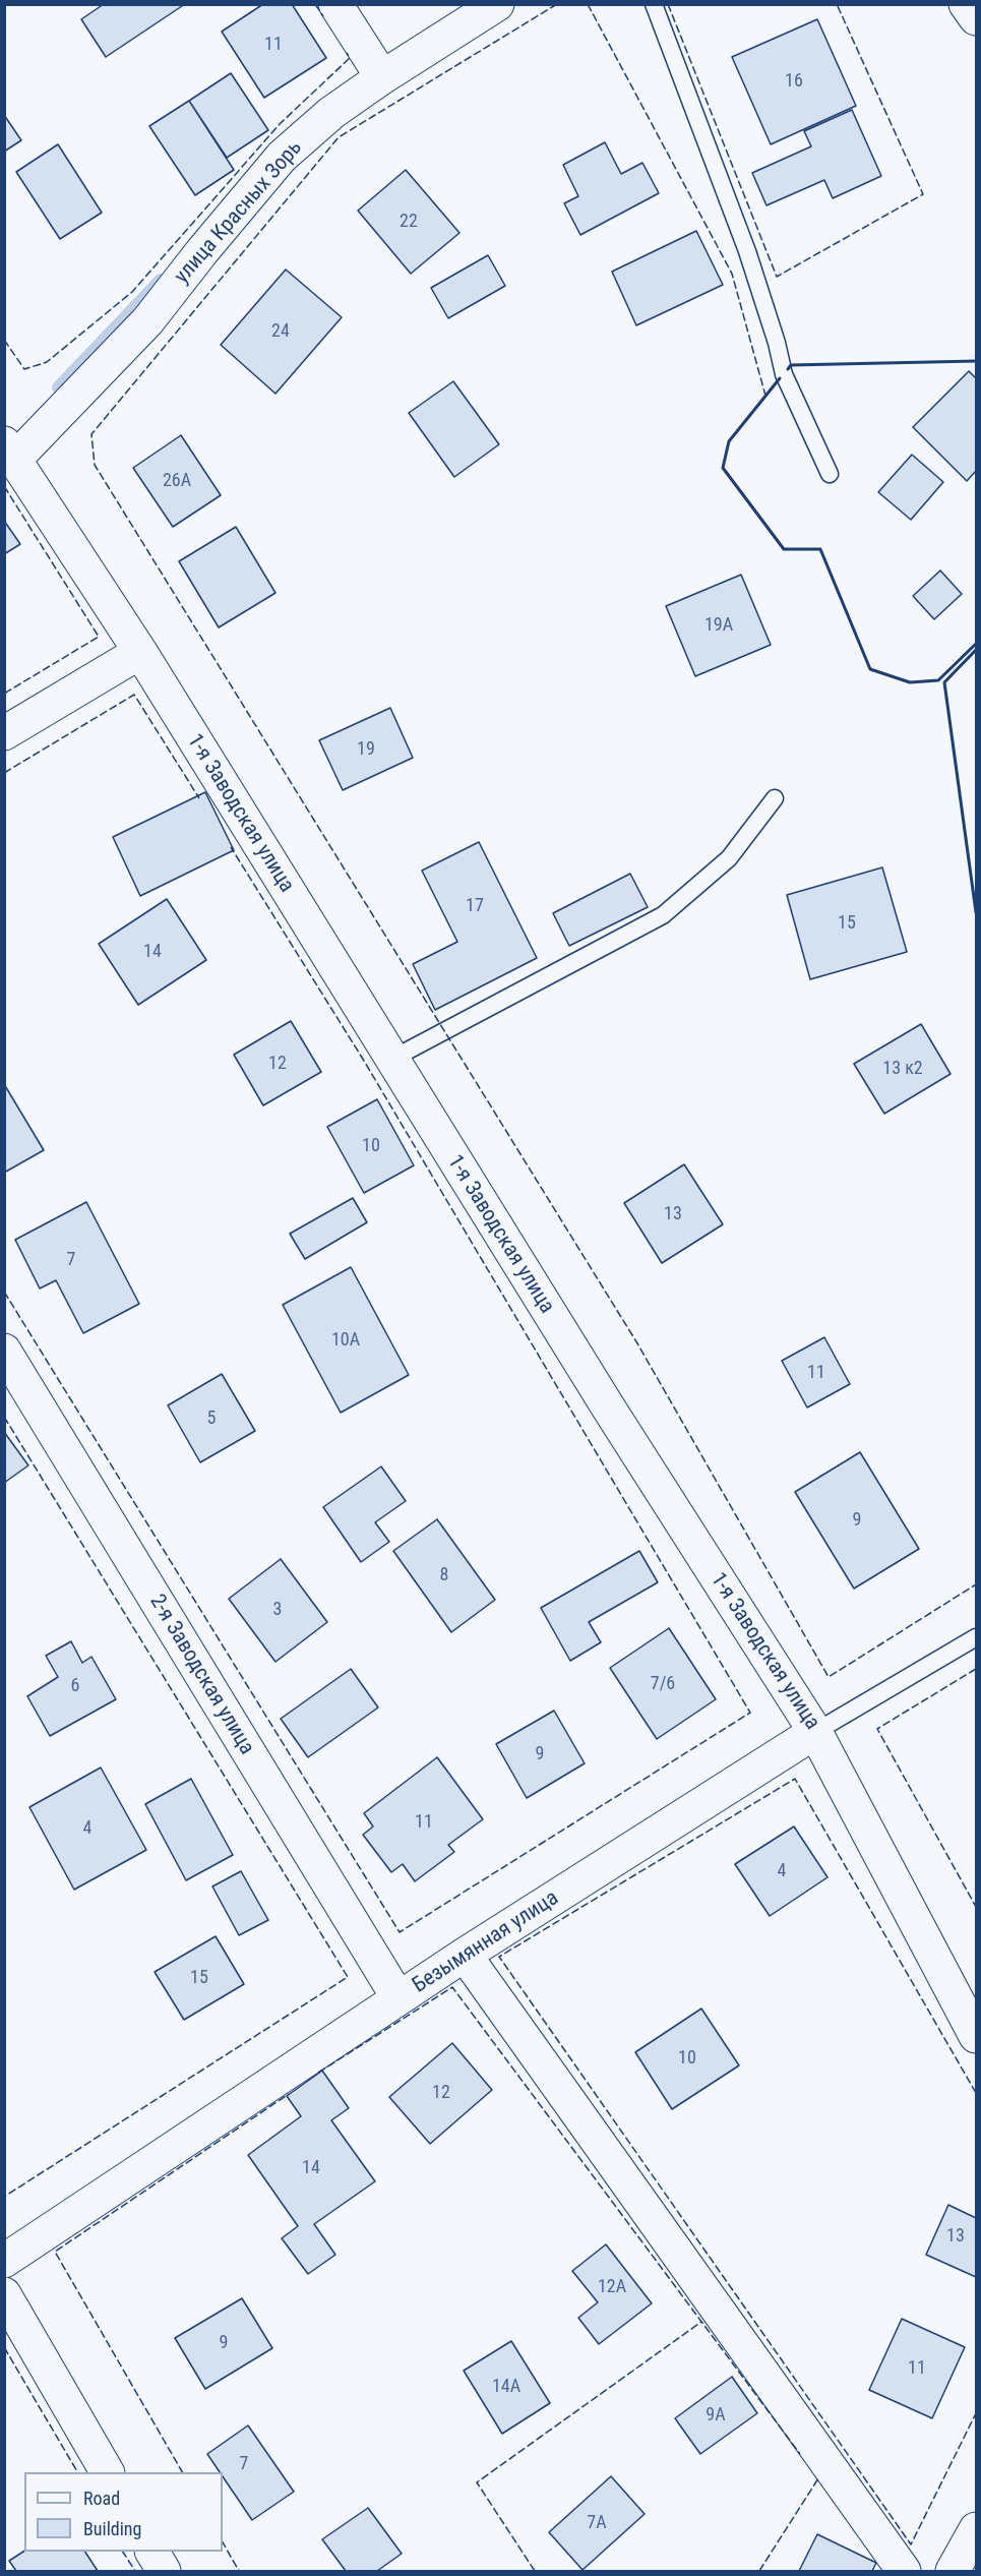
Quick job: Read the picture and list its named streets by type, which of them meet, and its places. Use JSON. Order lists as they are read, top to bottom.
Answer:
{
  "streets": {
    "street": [
      "улица Красных Зорь",
      "1-я Заводская улица",
      "2-я Заводская улица",
      "Безымянная улица"
    ]
  },
  "crossings": [
    ["улица Красных Зорь", "1-я Заводская улица"],
    ["1-я Заводская улица", "Безымянная улица"],
    ["2-я Заводская улица", "Безымянная улица"]
  ],
  "house_numbers": [
    "11",
    "16",
    "22",
    "24",
    "26А",
    "19А",
    "19",
    "17",
    "15",
    "14",
    "12",
    "13 к2",
    "10",
    "13",
    "7",
    "10А",
    "11",
    "5",
    "9",
    "8",
    "3",
    "7/6",
    "6",
    "9",
    "11",
    "4",
    "4",
    "15",
    "10",
    "12",
    "14",
    "13",
    "12А",
    "9",
    "11",
    "14А",
    "9А",
    "7",
    "7А"
  ],
  "legend": ["Road", "Building"]
}
